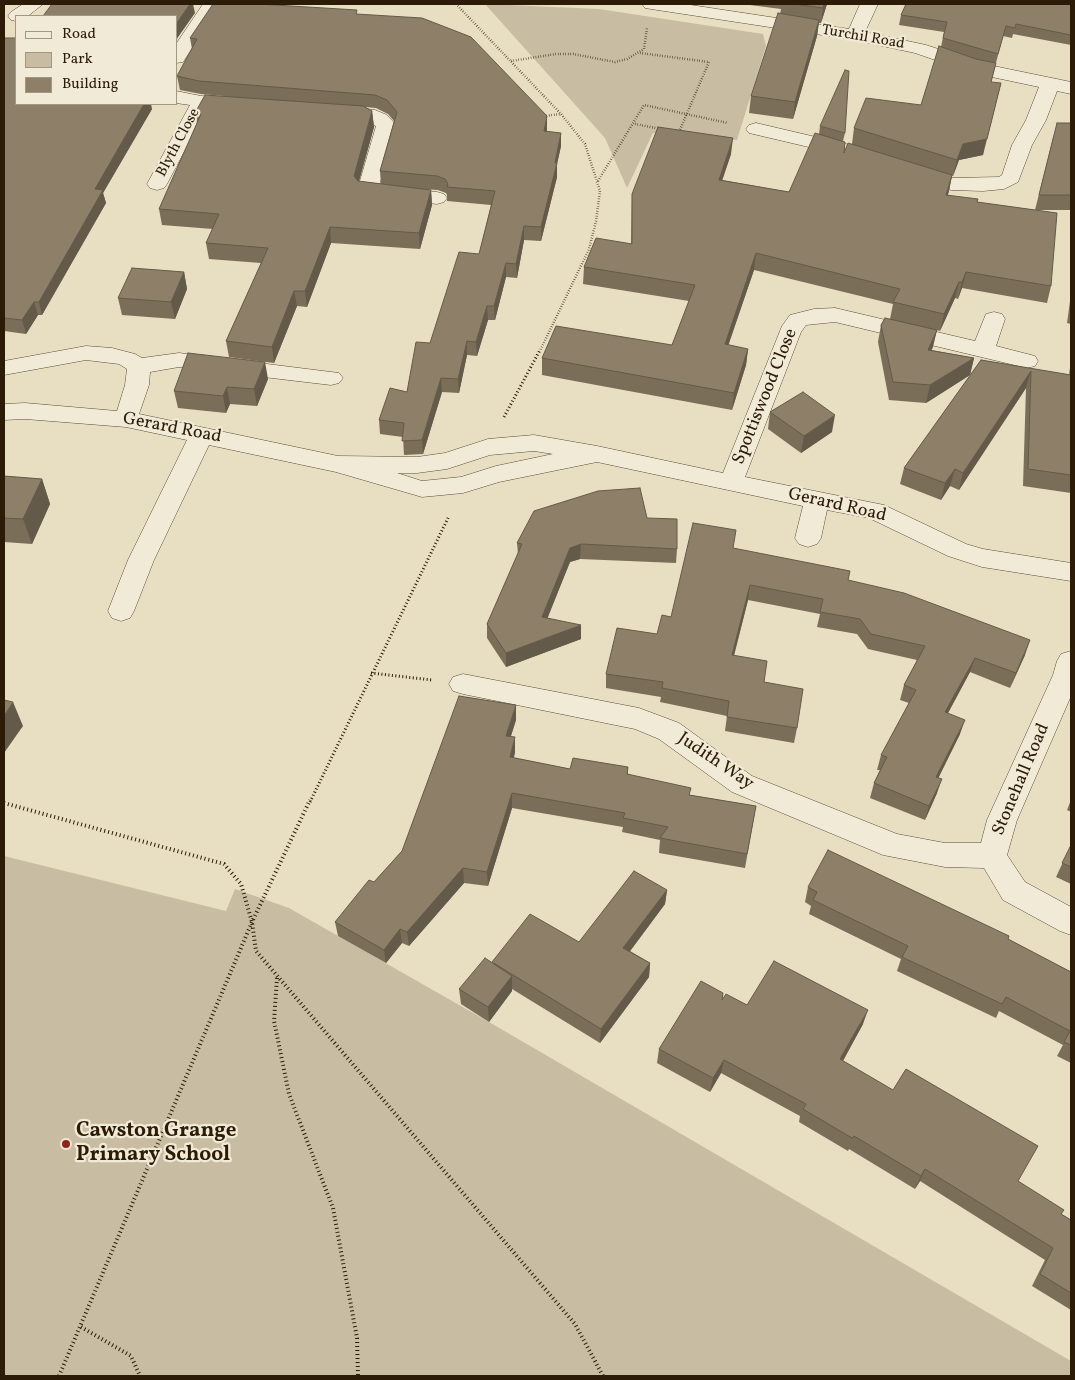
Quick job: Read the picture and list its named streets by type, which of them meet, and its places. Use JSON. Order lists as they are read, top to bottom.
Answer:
{
  "streets": {
    "street": [
      "Turchil Road",
      "Blyth Close",
      "Spottiswood Close",
      "Gerard Road",
      "Judith Way",
      "Stonehall Road"
    ]
  },
  "crossings": [
    ["Spottiswood Close", "Gerard Road"],
    ["Judith Way", "Stonehall Road"]
  ],
  "places": ["Cawston Grange Primary School"],
  "legend": ["Road", "Park", "Building"]
}
